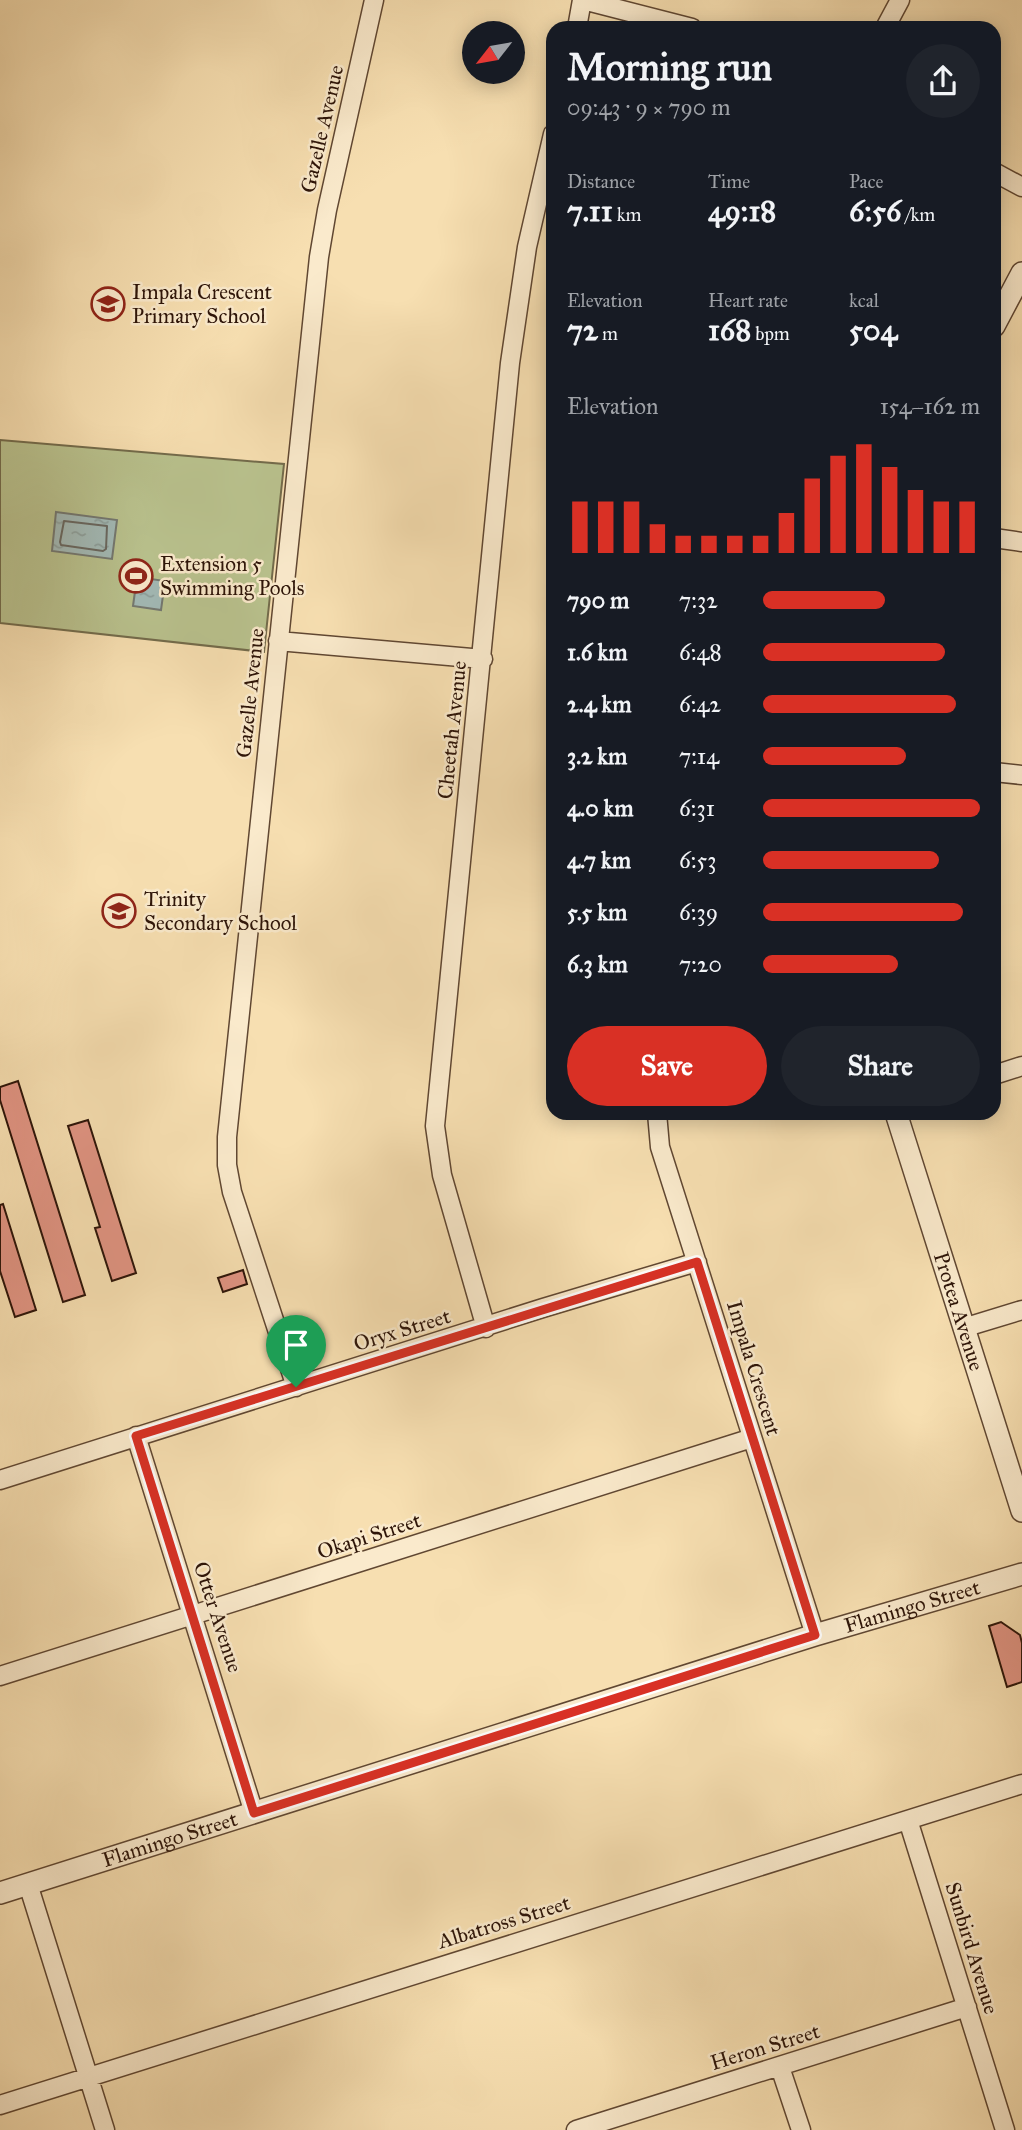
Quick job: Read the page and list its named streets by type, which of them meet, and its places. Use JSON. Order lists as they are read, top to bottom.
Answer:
{
  "streets": {
    "street": [
      "Gazelle Avenue",
      "Cheetah Avenue",
      "Protea Avenue",
      "Oryx Street",
      "Impala Crescent",
      "Okapi Street",
      "Flamingo Street",
      "Otter Avenue",
      "Albatross Street",
      "Sunbird Avenue",
      "Heron Street"
    ]
  },
  "crossings": [
    ["Gazelle Avenue", "Oryx Street"],
    ["Cheetah Avenue", "Oryx Street"],
    ["Oryx Street", "Impala Crescent"],
    ["Oryx Street", "Otter Avenue"],
    ["Impala Crescent", "Okapi Street"],
    ["Impala Crescent", "Flamingo Street"],
    ["Okapi Street", "Otter Avenue"],
    ["Flamingo Street", "Otter Avenue"],
    ["Albatross Street", "Sunbird Avenue"],
    ["Sunbird Avenue", "Heron Street"]
  ],
  "places": {
    "school or university": ["Impala Crescent Primary School", "Trinity Secondary School"],
    "sports": ["Extension 5 Swimming Pools"]
  },
  "north": "bottom left",
  "page": {
    "heading": ["Morning run", "09:43 · 9 × 790 m"],
    "stats": [
      ["Distance", "7.11 km"],
      ["Time", "49:18"],
      ["Pace", "6:56 /km"],
      ["Elevation", "72 m"],
      ["Heart rate", "168 bpm"],
      ["kcal", "504"]
    ],
    "chart": ["Elevation", "154–162 m"],
    "list": [
      {
        "name": "790 m",
        "note": "7:32"
      },
      {
        "name": "1.6 km",
        "note": "6:48"
      },
      {
        "name": "2.4 km",
        "note": "6:42"
      },
      {
        "name": "3.2 km",
        "note": "7:14"
      },
      {
        "name": "4.0 km",
        "note": "6:31"
      },
      {
        "name": "4.7 km",
        "note": "6:53"
      },
      {
        "name": "5.5 km",
        "note": "6:39"
      },
      {
        "name": "6.3 km",
        "note": "7:20"
      }
    ],
    "buttons": ["Save", "Share"]
  }
}
